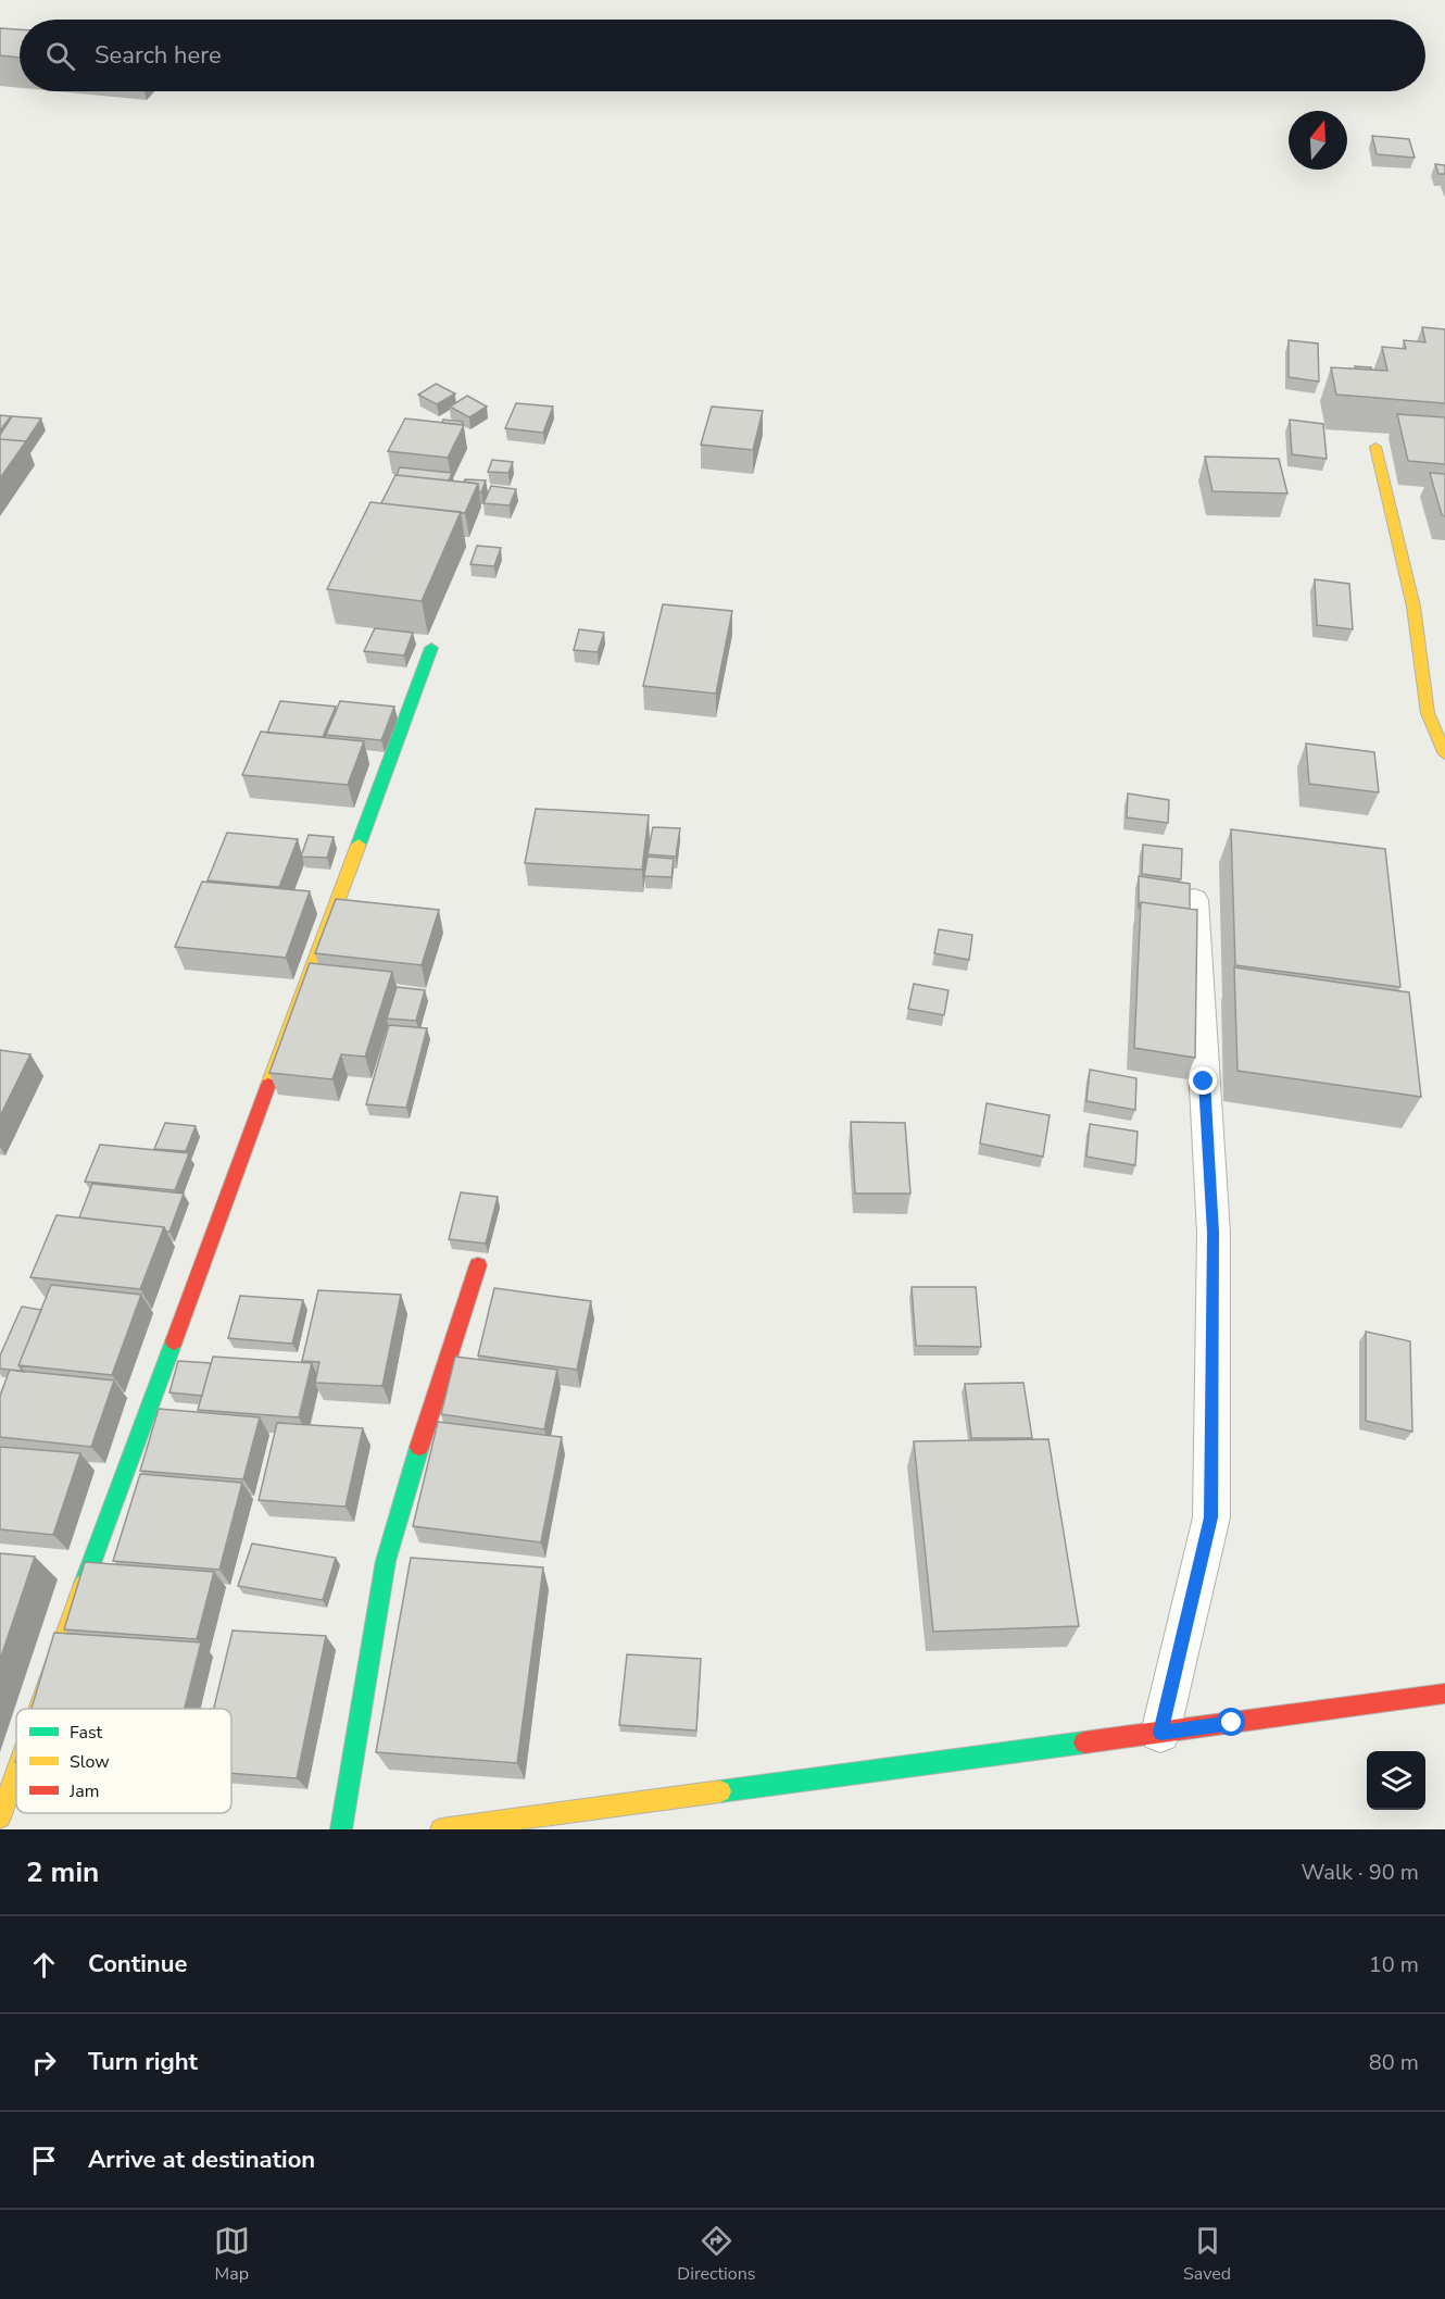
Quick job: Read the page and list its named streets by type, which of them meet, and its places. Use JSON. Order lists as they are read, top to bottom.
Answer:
{
  "legend": ["Fast", "Slow", "Jam"],
  "north": "top",
  "page": {
    "search": "Search here",
    "heading": ["2 min", "Walk · 90 m"],
    "list": [
      ["Continue", "10 m"],
      ["Turn right", "80 m"],
      "Arrive at destination"
    ],
    "nav": ["Map", "Directions", "Saved"]
  }
}
